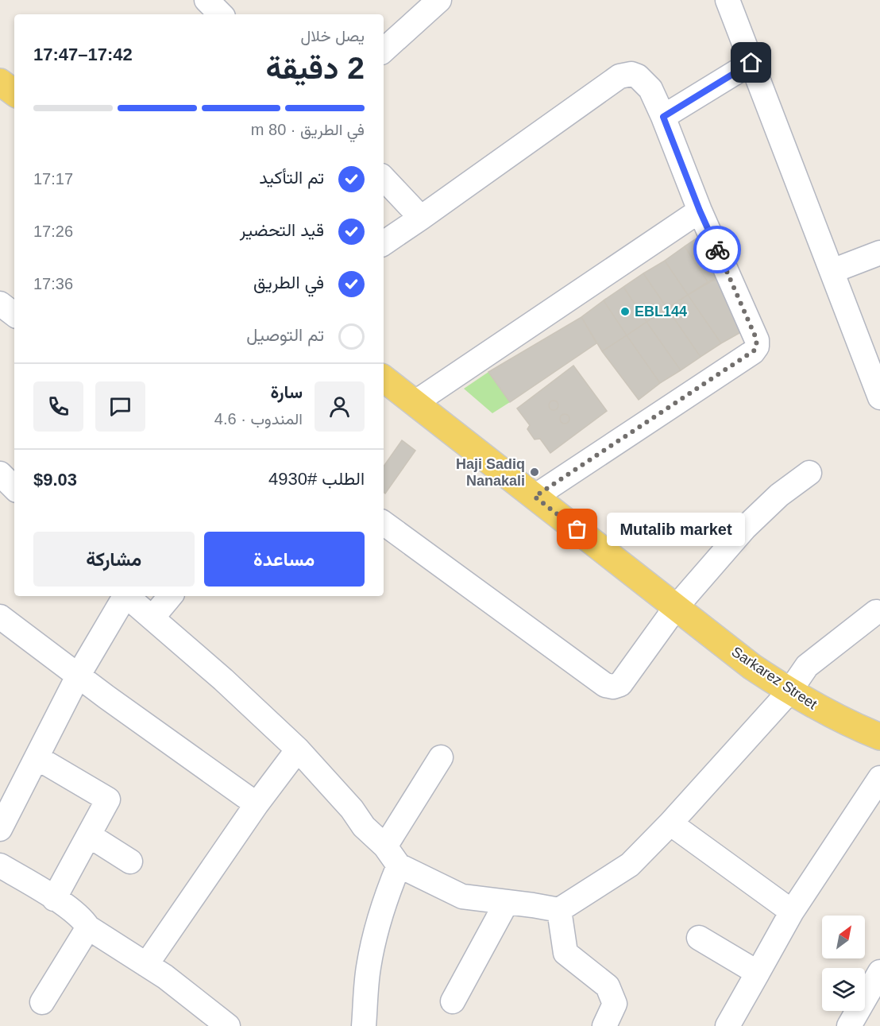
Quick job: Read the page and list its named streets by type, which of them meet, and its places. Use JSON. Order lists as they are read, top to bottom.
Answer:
{
  "streets": {
    "main road": ["Sarkarez Street"]
  },
  "places": ["EBL144", "Haji Sadiq Nanakali", "Mutalib market"],
  "north": "top right",
  "page": {
    "heading": ["2 دقيقة", "يصل خلال", "17:42–17:47"],
    "panel": [
      "سارة",
      "المندوب · 4.6",
      "الطلب #4930",
      "$9.03"
    ],
    "bar": "في الطريق · 80 m",
    "list": [
      ["تم التأكيد", "17:17"],
      ["قيد التحضير", "17:26"],
      ["في الطريق", "17:36"],
      "تم التوصيل"
    ],
    "bubble": "Mutalib market",
    "buttons": ["مساعدة", "مشاركة"]
  }
}
